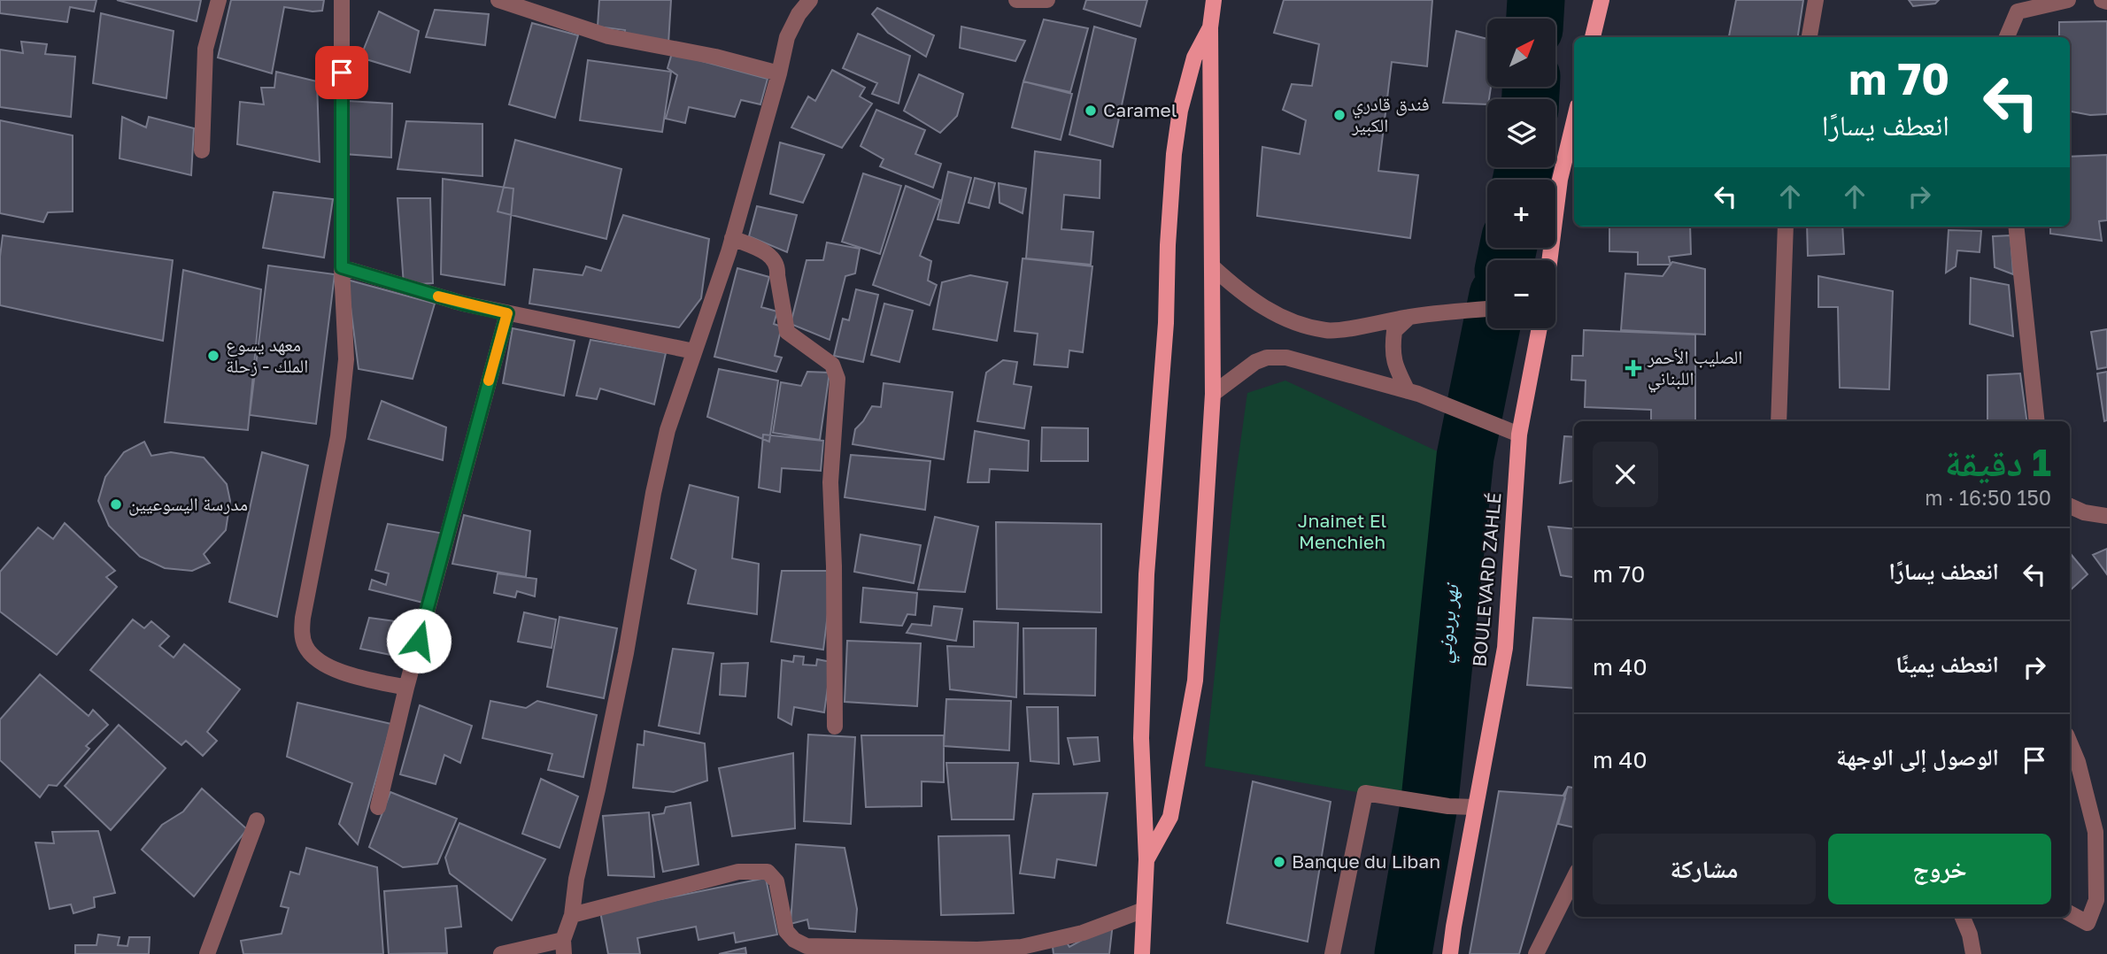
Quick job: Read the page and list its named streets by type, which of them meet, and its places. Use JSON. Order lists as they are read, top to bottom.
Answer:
{
  "streets": {
    "main road": ["BOULEVARD ZAHLÉ"]
  },
  "water": ["نهر بردوني"],
  "parks": ["Jnainet El Menchieh"],
  "places": {
    "other": [
      "Caramel",
      "فندق قادري الكبير",
      "معهد يسوع الملك - زحلة",
      "مدرسة اليسوعيين",
      "Banque du Liban"
    ],
    "health": ["الصليب الأحمر اللبناني"]
  },
  "north": "top right",
  "page": {
    "map_buttons": ["+", "−"],
    "turn": ["70 m", "انعطف يسارًا"],
    "heading": ["1 دقيقة", "150 m · 16:50"],
    "list": [
      {
        "name": "انعطف يسارًا",
        "value": "70 m"
      },
      {
        "name": "انعطف يمينًا",
        "value": "40 m"
      },
      {
        "name": "الوصول إلى الوجهة",
        "value": "40 m"
      }
    ],
    "buttons": ["خروج", "مشاركة"]
  }
}
